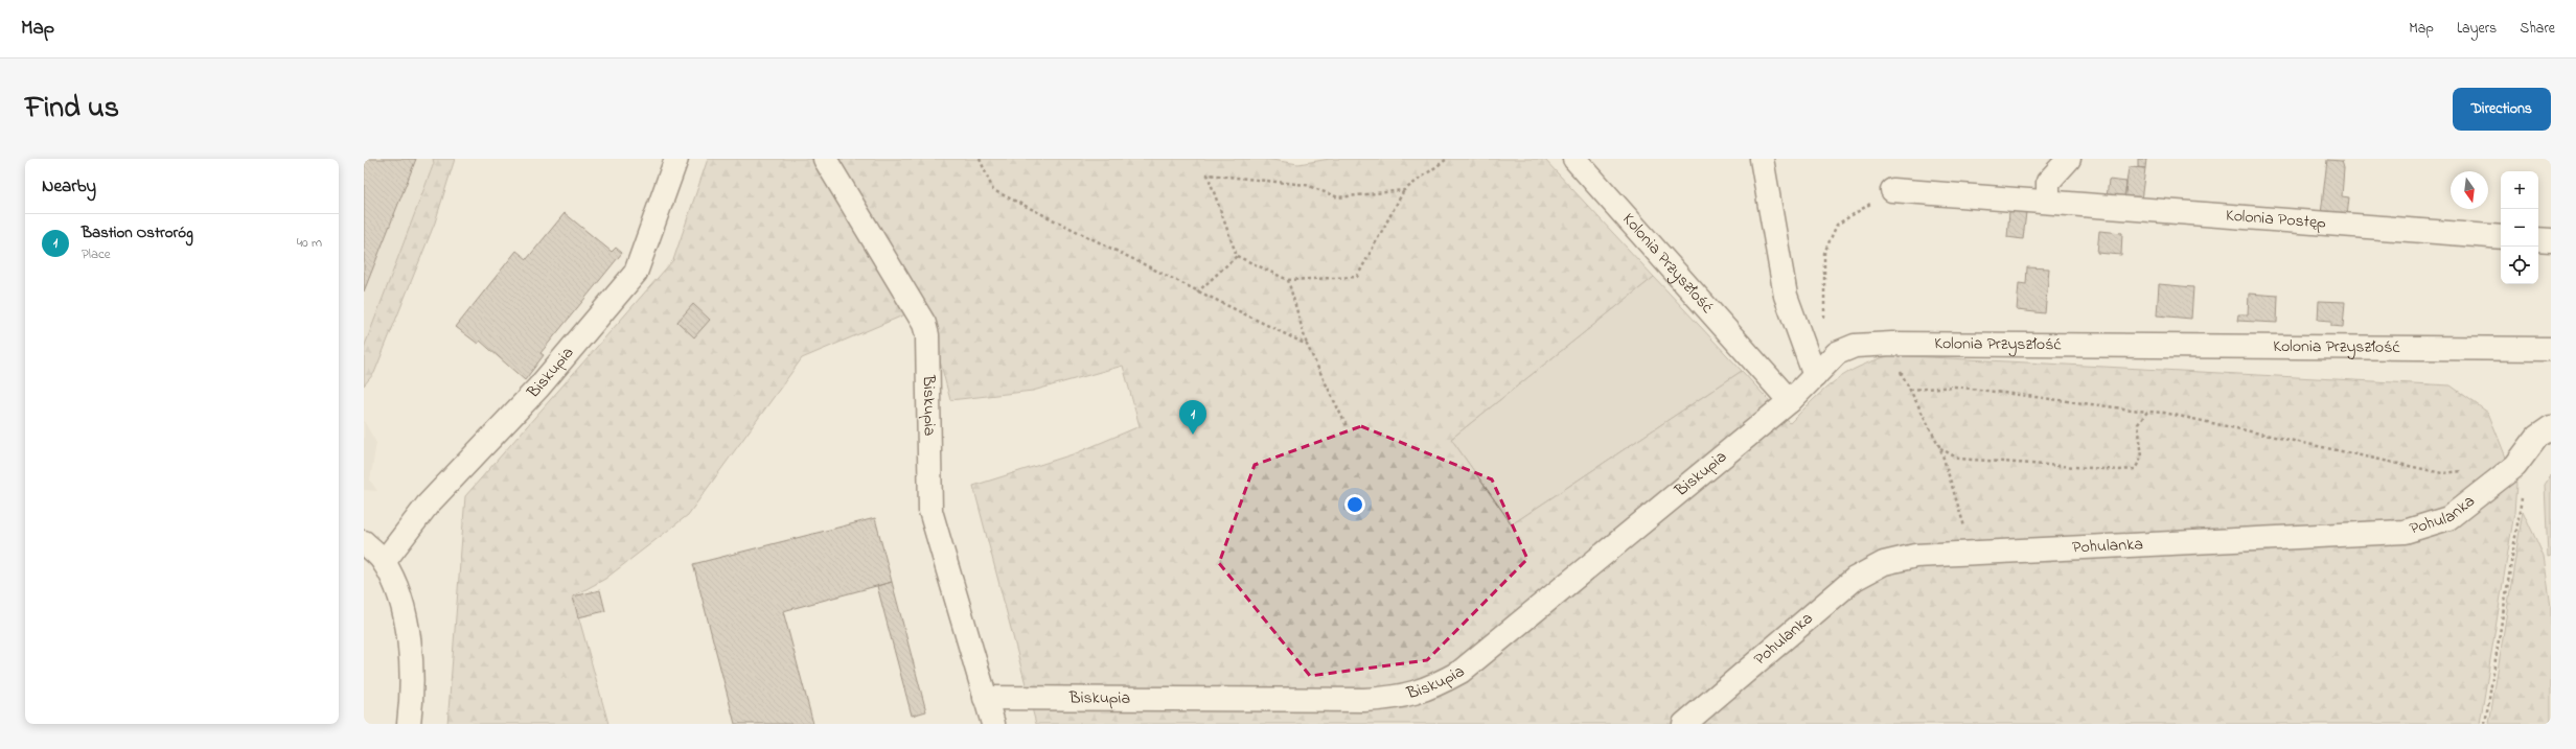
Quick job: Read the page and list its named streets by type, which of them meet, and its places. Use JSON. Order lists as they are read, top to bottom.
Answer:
{
  "streets": {
    "street": [
      "Kolonia Postęp",
      "Kolonia Przyszłość",
      "Biskupia",
      "Pohulanka"
    ]
  },
  "crossings": [
    ["Kolonia Przyszłość", "Biskupia"]
  ],
  "north": "bottom",
  "page": {
    "header": "Map",
    "nav": ["Map", "Layers", "Share"],
    "title": "Find us",
    "buttons": "Directions",
    "heading": "Nearby",
    "map_buttons": ["+", "−"],
    "list": [
      {
        "mark": "1",
        "name": "Bastion Ostroróg",
        "note": "Place",
        "value": "40 m"
      }
    ],
    "pins": "1"
  }
}
